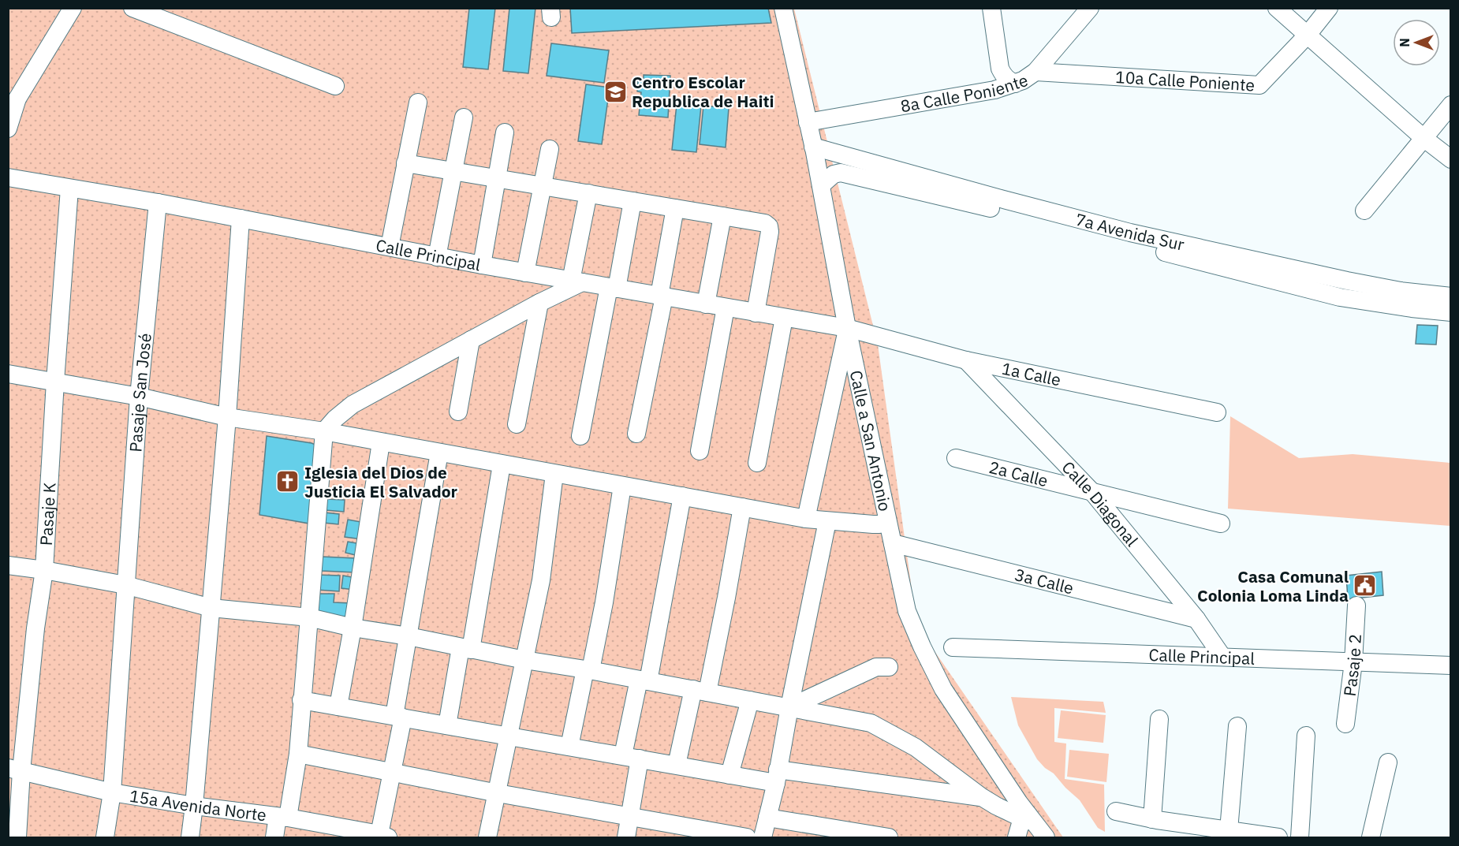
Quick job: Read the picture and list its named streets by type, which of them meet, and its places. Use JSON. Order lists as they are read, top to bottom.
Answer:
{
  "streets": {
    "street": [
      "10a Calle Poniente",
      "8a Calle Poniente",
      "7a Avenida Sur",
      "Calle Principal",
      "1a Calle",
      "Pasaje San José",
      "Calle a San Antonio",
      "2a Calle",
      "Calle Diagonal",
      "Pasaje K",
      "3a Calle",
      "Pasaje 2",
      "15a Avenida Norte"
    ]
  },
  "crossings": [
    ["10a Calle Poniente", "8a Calle Poniente"],
    ["8a Calle Poniente", "Calle a San Antonio"],
    ["7a Avenida Sur", "Calle a San Antonio"],
    ["Calle Principal", "1a Calle"],
    ["Calle Principal", "Pasaje San José"],
    ["Calle Principal", "Calle a San Antonio"],
    ["Calle Principal", "Calle Diagonal"],
    ["Calle Principal", "Pasaje K"],
    ["Calle Principal", "Pasaje 2"],
    ["1a Calle", "Calle a San Antonio"],
    ["1a Calle", "Calle Diagonal"],
    ["Pasaje San José", "15a Avenida Norte"],
    ["Calle a San Antonio", "3a Calle"],
    ["2a Calle", "Calle Diagonal"],
    ["Calle Diagonal", "3a Calle"],
    ["Pasaje K", "15a Avenida Norte"]
  ],
  "places": {
    "school or university": ["Centro Escolar Republica de Haiti"],
    "church": ["Iglesia del Dios de Justicia El Salvador"],
    "public building": ["Casa Comunal Colonia Loma Linda"]
  },
  "north": "left"
}
